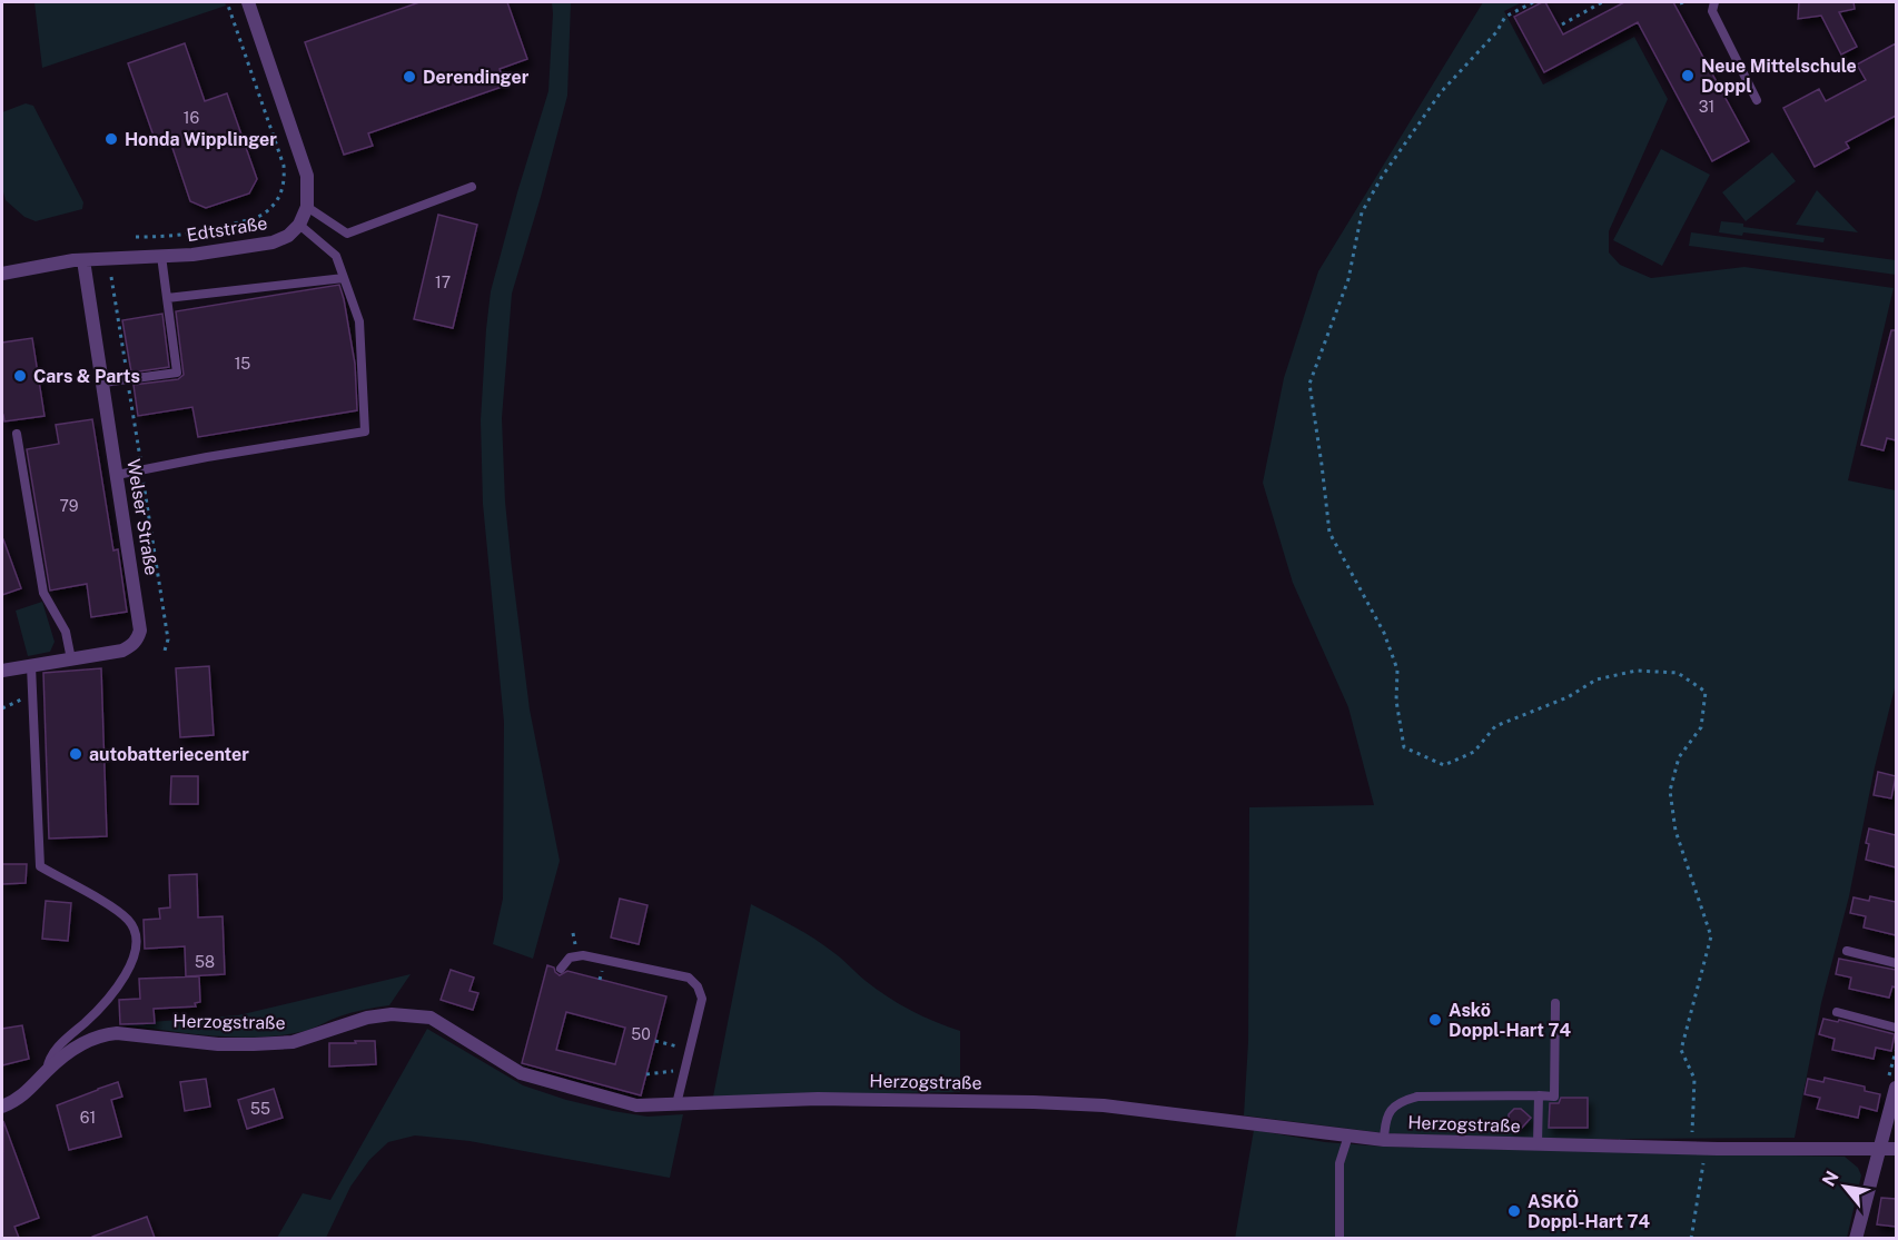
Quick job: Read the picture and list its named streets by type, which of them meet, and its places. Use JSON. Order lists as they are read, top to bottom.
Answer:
{
  "streets": {
    "street": ["Edtstraße", "Welser Straße", "Herzogstraße"]
  },
  "crossings": [
    ["Edtstraße", "Welser Straße"]
  ],
  "places": [
    "Neue Mittelschule Doppl",
    "Derendinger",
    "Honda Wipplinger",
    "Cars & Parts",
    "autobatteriecenter",
    "Askö Doppl-Hart 74",
    "ASKÖ Doppl-Hart 74"
  ],
  "house_numbers": [
    "31",
    "16",
    "17",
    "15",
    "79",
    "58",
    "50",
    "55",
    "61"
  ],
  "north": "top left"
}
